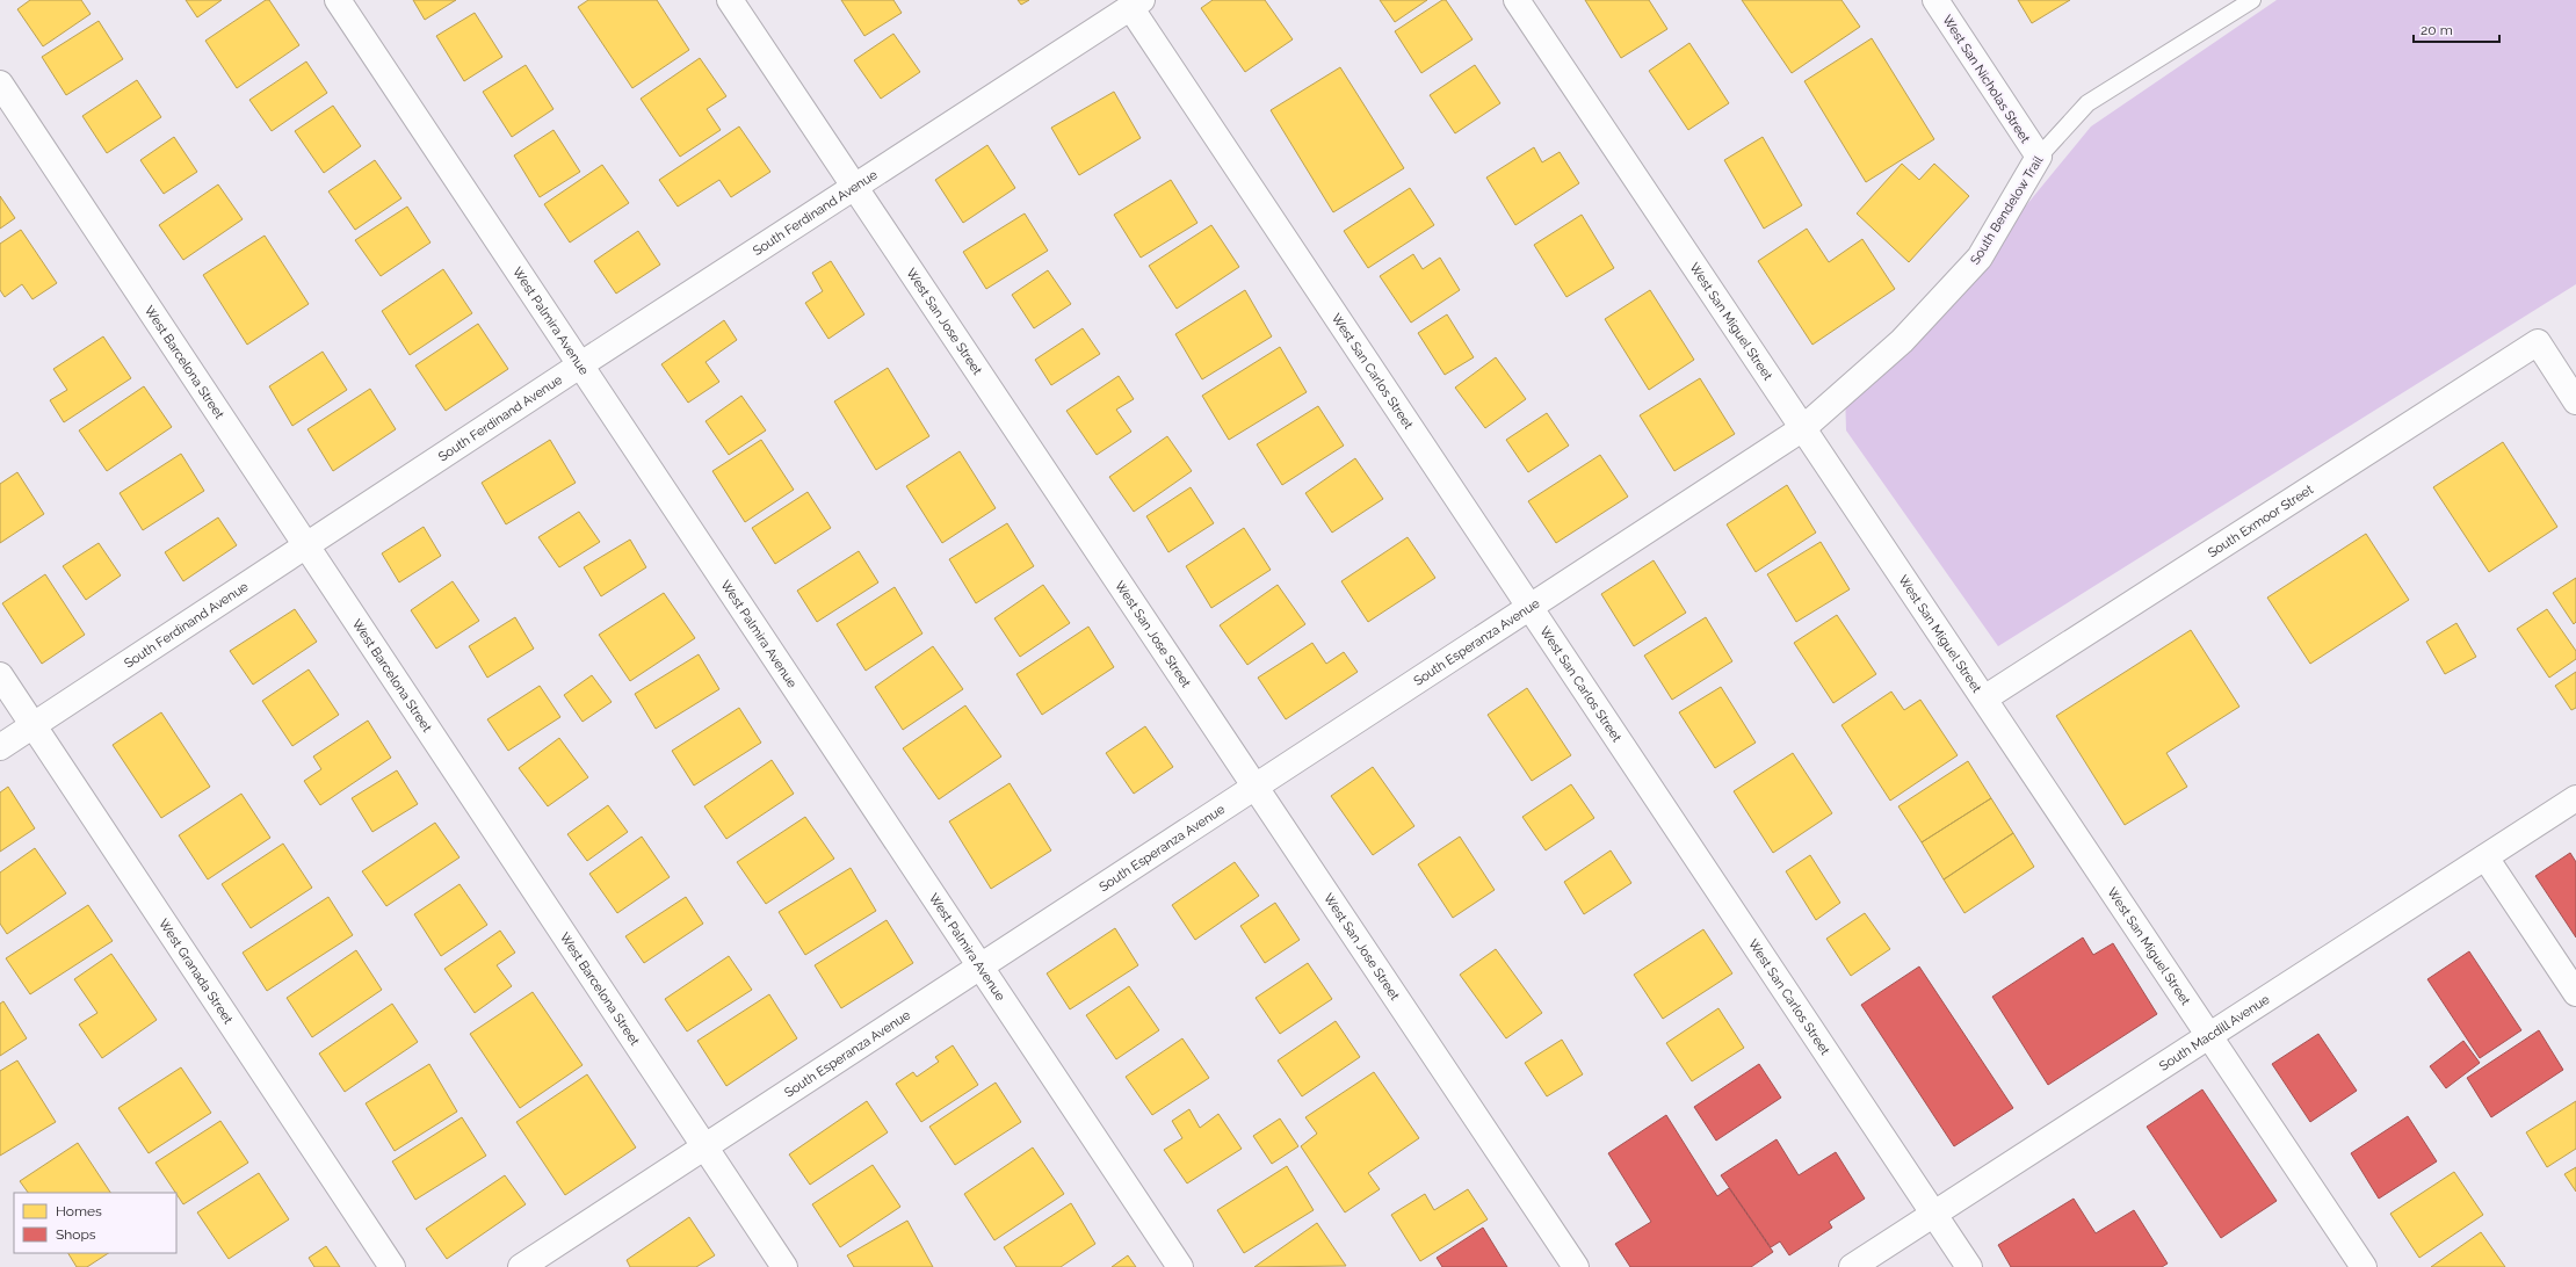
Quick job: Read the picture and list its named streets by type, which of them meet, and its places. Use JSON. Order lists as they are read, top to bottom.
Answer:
{
  "streets": {
    "street": [
      "West San Nicholas Street",
      "South Bendelow Trail",
      "South Ferdinand Avenue",
      "West Palmira Avenue",
      "West San Jose Street",
      "West San Miguel Street",
      "West Barcelona Street",
      "West San Carlos Street",
      "South Exmoor Street",
      "South Esperanza Avenue",
      "West Granada Street",
      "South Macdill Avenue"
    ]
  },
  "crossings": [
    ["West San Nicholas Street", "South Bendelow Trail"],
    ["South Bendelow Trail", "West San Miguel Street"],
    ["South Bendelow Trail", "South Esperanza Avenue"],
    ["South Ferdinand Avenue", "West Palmira Avenue"],
    ["South Ferdinand Avenue", "West San Jose Street"],
    ["South Ferdinand Avenue", "West Barcelona Street"],
    ["South Ferdinand Avenue", "West San Carlos Street"],
    ["South Ferdinand Avenue", "West Granada Street"],
    ["West Palmira Avenue", "South Esperanza Avenue"],
    ["West San Jose Street", "South Esperanza Avenue"],
    ["West San Miguel Street", "South Exmoor Street"],
    ["West San Miguel Street", "South Esperanza Avenue"],
    ["West San Miguel Street", "South Macdill Avenue"],
    ["West Barcelona Street", "South Esperanza Avenue"],
    ["West San Carlos Street", "South Esperanza Avenue"],
    ["West San Carlos Street", "South Macdill Avenue"]
  ],
  "legend": ["Homes", "Shops"],
  "scale_bar": "20 m"
}
